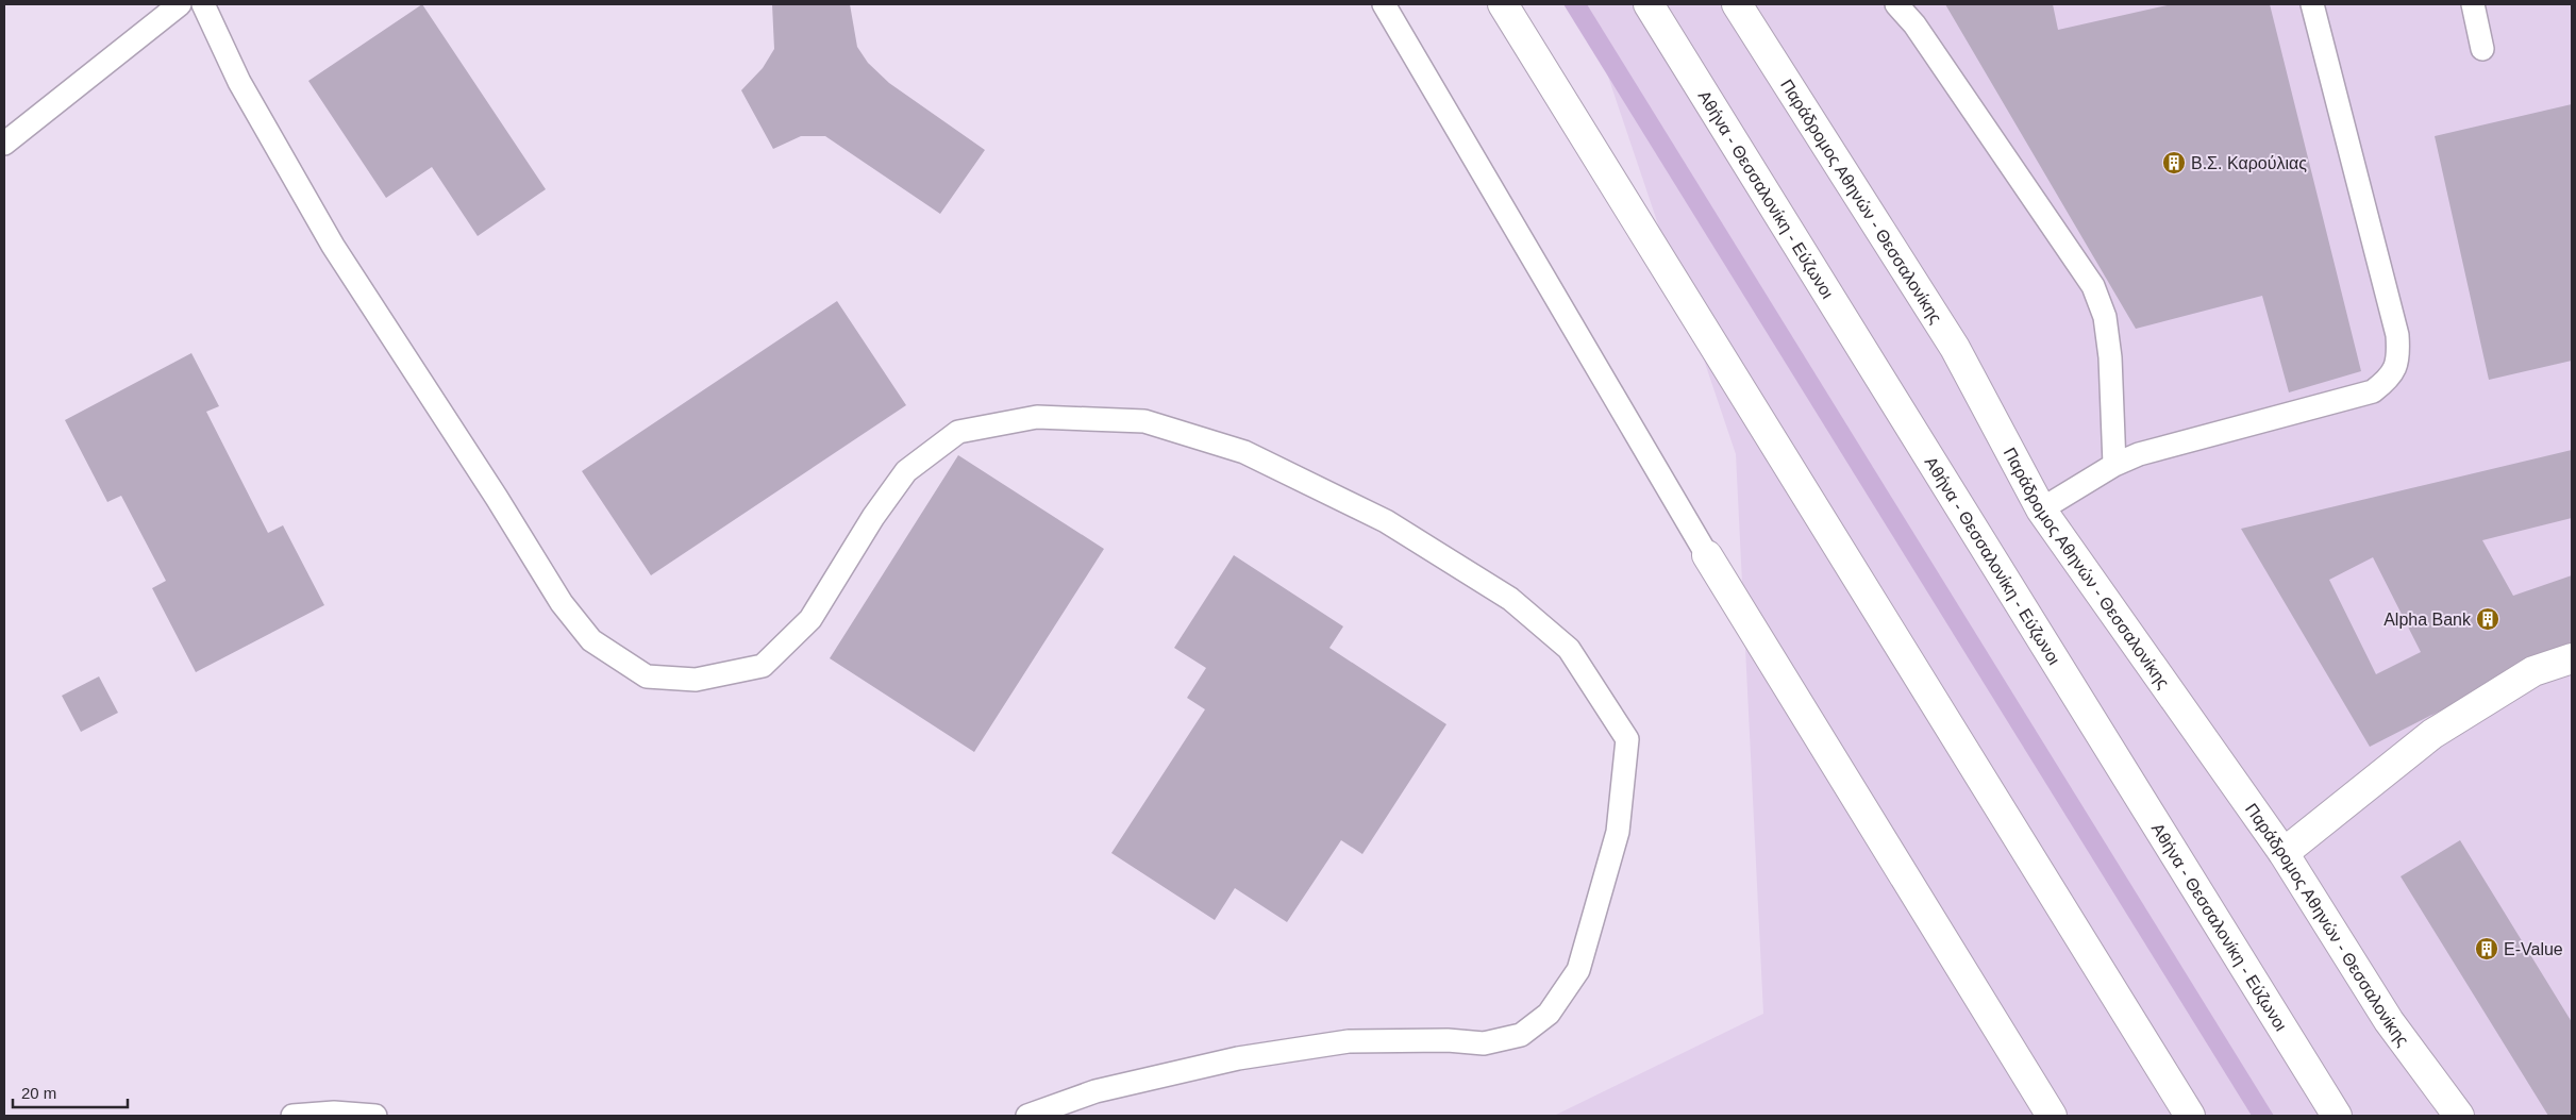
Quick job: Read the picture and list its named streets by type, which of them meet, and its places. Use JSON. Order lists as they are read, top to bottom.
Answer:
{
  "streets": {
    "main road": ["Αθήνα - Θεσσαλονίκη - Εύζωνοι", "Παράδρομος Αθηνών - Θεσσαλονίκης"]
  },
  "places": {
    "building": ["Β.Σ. Καρούλιας", "Alpha Bank", "E-Value"]
  },
  "scale_bar": "20 m"
}
